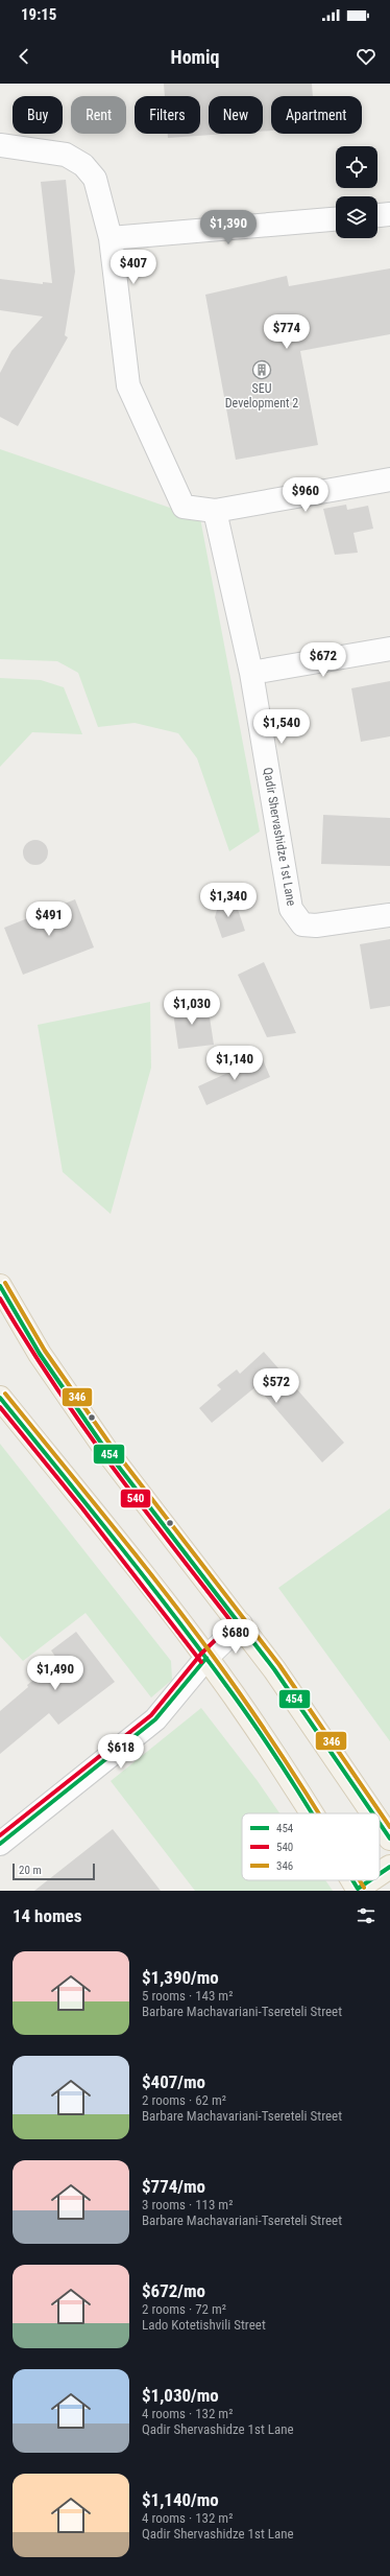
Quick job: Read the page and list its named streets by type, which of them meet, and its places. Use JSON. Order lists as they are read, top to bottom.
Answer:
{
  "streets": {
    "street": ["Qadir Shervashidze 1st Lane"]
  },
  "places": {
    "building": ["SEU Development 2"]
  },
  "lines": ["transit line 346", "transit line 454", "transit line 540"],
  "legend": ["454", "540", "346"],
  "scale_bar": "20 m",
  "page": {
    "status": "19:15",
    "header": "Homiq",
    "chip": [
      "Buy",
      "Rent",
      "Filters",
      "New",
      "Apartment"
    ],
    "price": [
      "$1,390",
      "$407",
      "$774",
      "$960",
      "$672",
      "$1,540",
      "$1,340",
      "$491",
      "$1,030",
      "$1,140",
      "$572",
      "$680",
      "$1,490",
      "$618"
    ],
    "scale": "20 m",
    "heading": "14 homes",
    "list": [
      {
        "name": "$1,390/mo",
        "note": "5 rooms · 143 m² · Barbare Machavariani-Tsereteli Street"
      },
      {
        "name": "$407/mo",
        "note": "2 rooms · 62 m² · Barbare Machavariani-Tsereteli Street"
      },
      {
        "name": "$774/mo",
        "note": "3 rooms · 113 m² · Barbare Machavariani-Tsereteli Street"
      },
      {
        "name": "$672/mo",
        "note": "2 rooms · 72 m² · Lado Kotetishvili Street"
      },
      {
        "name": "$1,030/mo",
        "note": "4 rooms · 132 m² · Qadir Shervashidze 1st Lane"
      },
      {
        "name": "$1,140/mo",
        "note": "4 rooms · 132 m² · Qadir Shervashidze 1st Lane"
      }
    ]
  }
}
